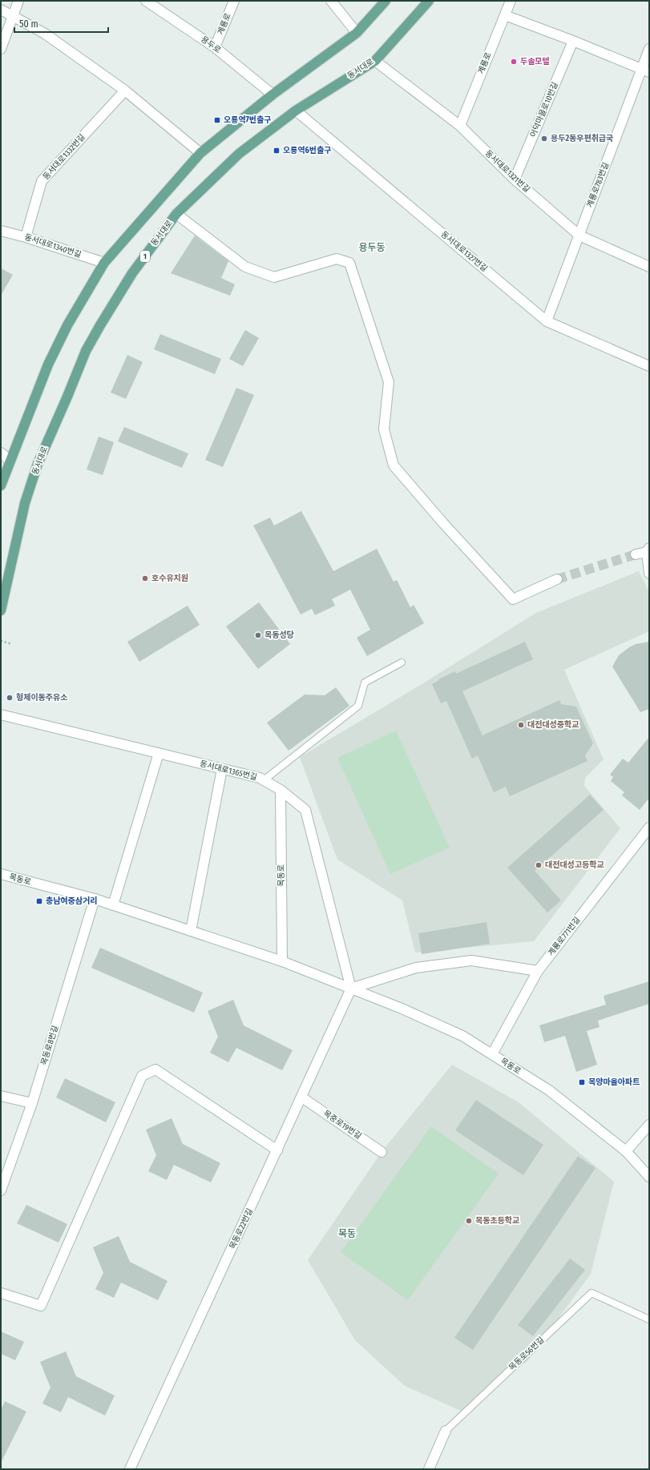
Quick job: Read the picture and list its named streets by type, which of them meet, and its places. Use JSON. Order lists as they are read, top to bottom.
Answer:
{
  "streets": {
    "main road": ["동서대로", "1"],
    "street": [
      "계룡로",
      "용두로",
      "어덕마을로10번길",
      "동서대로1332번길",
      "동서대로1321번길",
      "계룡로783번길",
      "동서대로1340번길",
      "동서대로1327번길",
      "동서대로1365번길",
      "목동로",
      "계룡로771번길",
      "목동로8번길",
      "목중로19번길",
      "목동로22번길",
      "목동로56번길"
    ]
  },
  "crossings": [
    ["계룡로", "용두로"],
    ["계룡로", "동서대로1321번길"],
    ["동서대로", "동서대로1321번길"],
    ["동서대로", "동서대로1327번길"],
    ["어덕마을로10번길", "동서대로1321번길"],
    ["동서대로1332번길", "동서대로1340번길"],
    ["동서대로1321번길", "계룡로783번길"],
    ["계룡로783번길", "동서대로1327번길"],
    ["동서대로1365번길", "목동로"],
    ["동서대로1365번길", "목동로22번길"],
    ["목동로", "계룡로771번길"],
    ["목동로", "목동로8번길"],
    ["목동로", "목동로22번길"],
    ["목중로19번길", "목동로22번길"]
  ],
  "districts": ["용두동", "목동"],
  "places": {
    "other": [
      "두솔모텔",
      "용두2동우편취급국",
      "호수유치원",
      "목동성당",
      "형제이동주유소",
      "대전대성중학교",
      "대전대성고등학교",
      "목동초등학교"
    ],
    "transit": [
      "오룡역7번출구",
      "오룡역6번출구",
      "충남여중삼거리",
      "목양마을아파트"
    ]
  },
  "scale_bar": "50 m"
}
